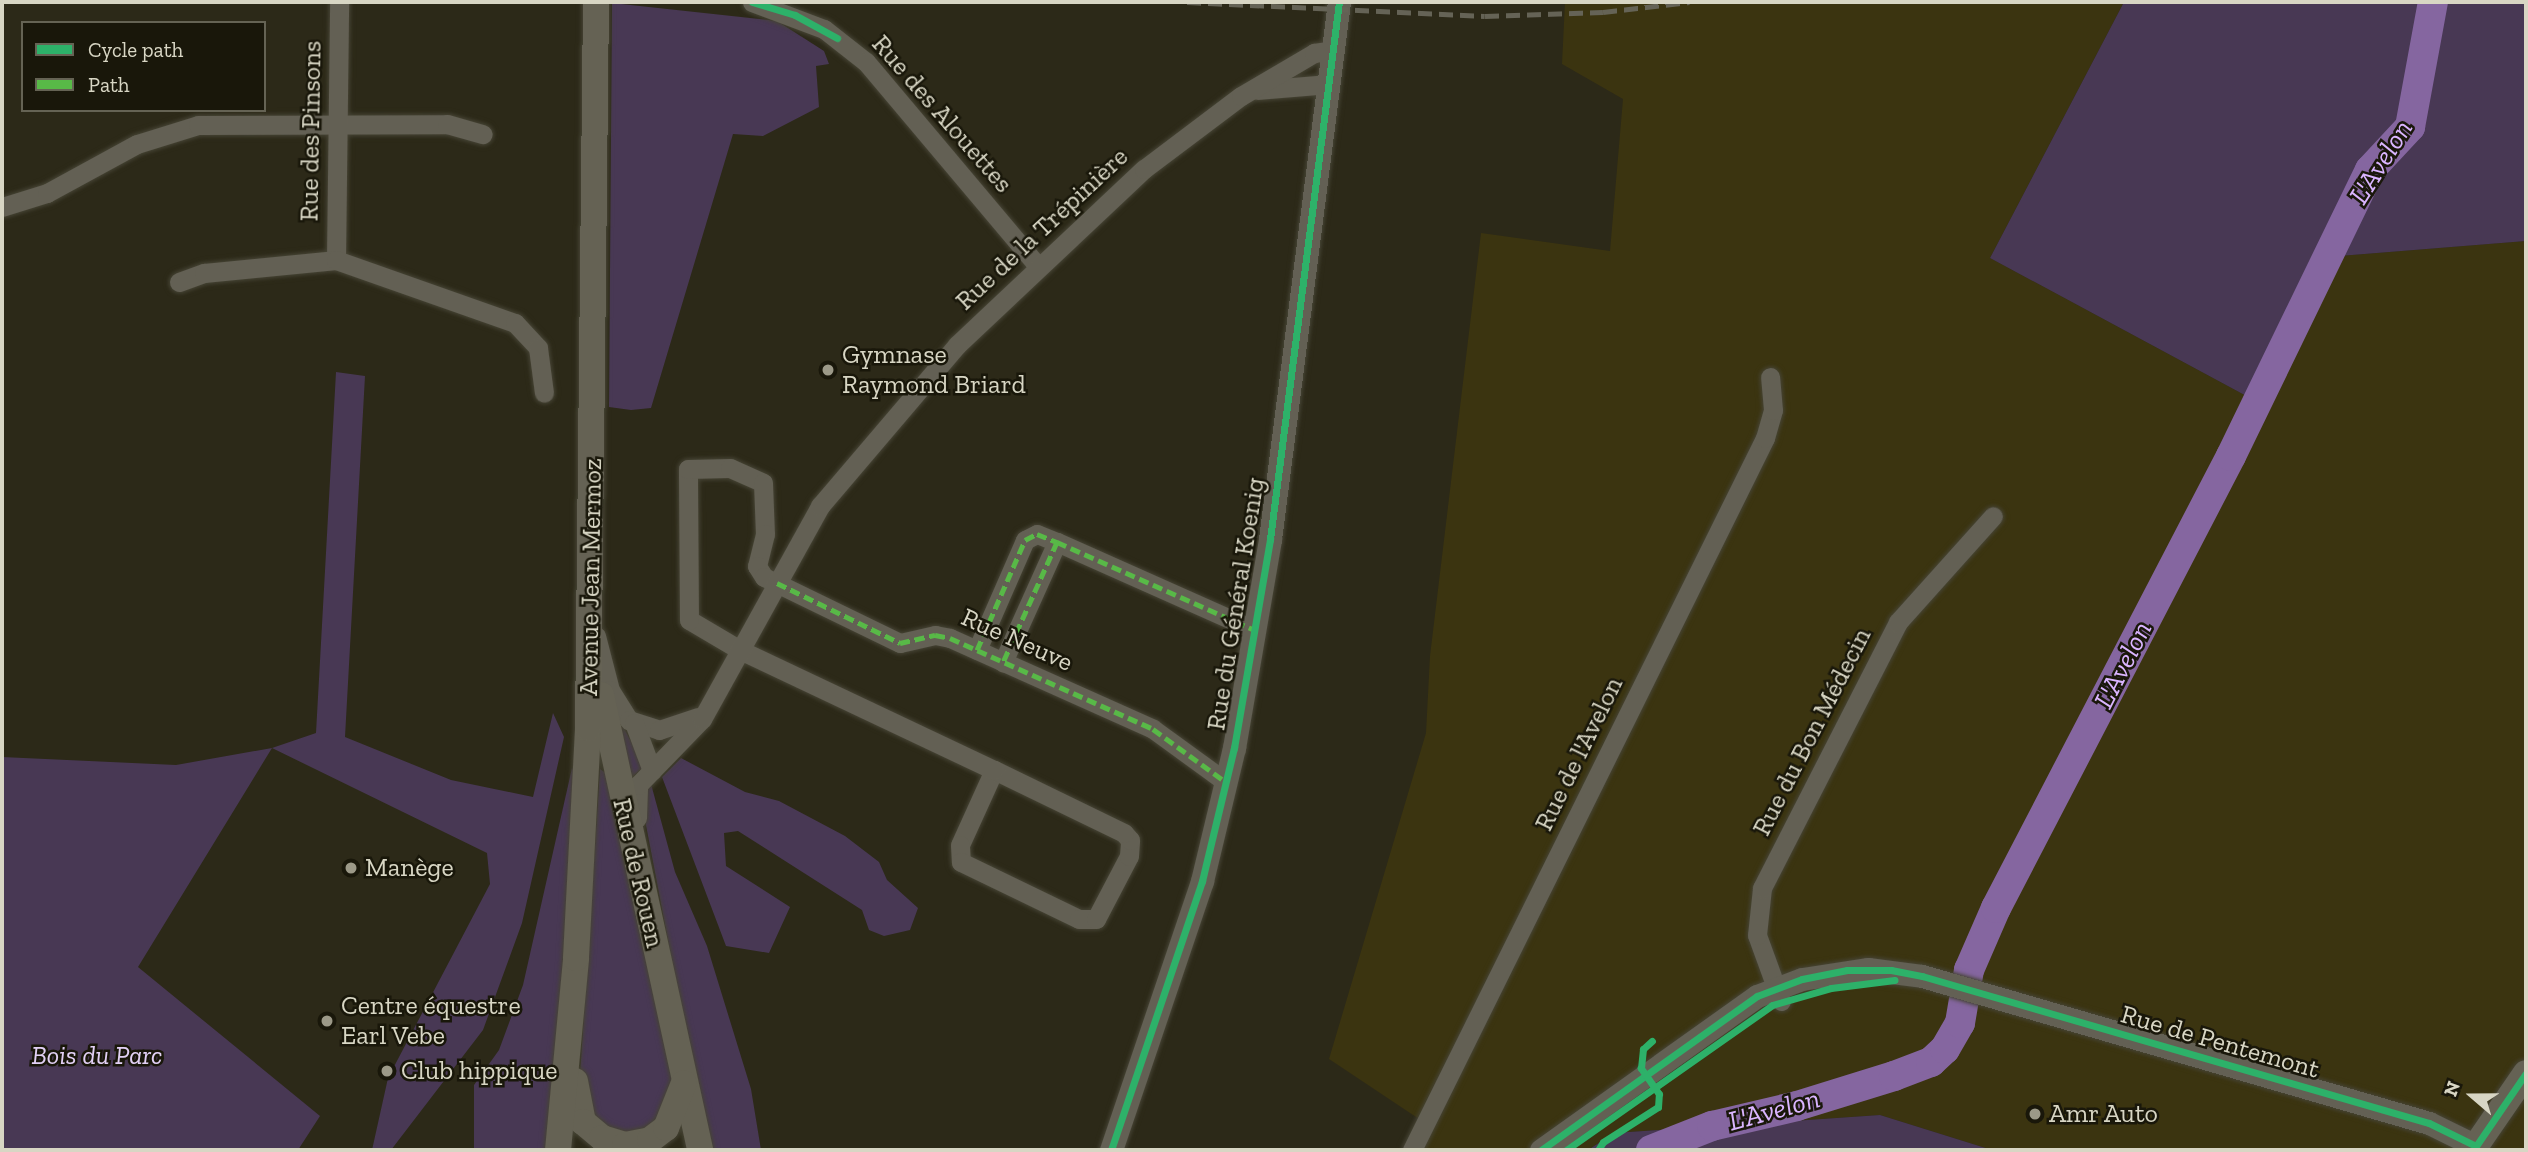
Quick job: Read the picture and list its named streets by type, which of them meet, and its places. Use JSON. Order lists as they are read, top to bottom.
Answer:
{
  "streets": {
    "main road": ["Avenue Jean Mermoz", "Rue de Rouen"],
    "street": [
      "Rue des Alouettes",
      "Rue des Pinsons",
      "Rue de la Trépinière",
      "Rue du Général Koenig",
      "Rue Neuve",
      "Rue du Bon Médecin",
      "Rue de l'Avelon",
      "Rue de Pentemont"
    ]
  },
  "crossings": [
    ["Rue des Alouettes", "Rue de la Trépinière"],
    ["Rue de la Trépinière", "Rue du Général Koenig"],
    ["Rue de la Trépinière", "Rue Neuve"],
    ["Rue de la Trépinière", "Rue de Rouen"],
    ["Avenue Jean Mermoz", "Rue de Rouen"],
    ["Rue du Général Koenig", "Rue Neuve"],
    ["Rue du Bon Médecin", "Rue de Pentemont"]
  ],
  "water": ["L'Avelon"],
  "parks": ["Bois du Parc"],
  "places": [
    "Gymnase Raymond Briard",
    "Manège",
    "Centre équestre Earl Vebe",
    "Club hippique",
    "Amr Auto"
  ],
  "legend": ["Cycle path", "Path"],
  "north": "left"
}
